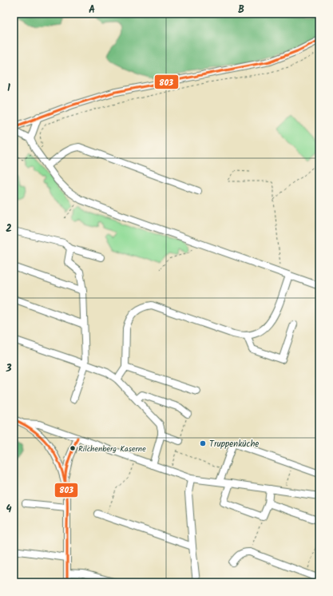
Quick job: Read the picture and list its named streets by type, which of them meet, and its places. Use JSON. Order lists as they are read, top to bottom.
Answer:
{
  "places": ["Truppenküche", "Rilchenberg Kaserne"],
  "lines": ["transit line 803"],
  "grid": {
    "columns": ["A", "B"],
    "rows": [
      "1",
      "2",
      "3",
      "4"
    ]
  }
}
